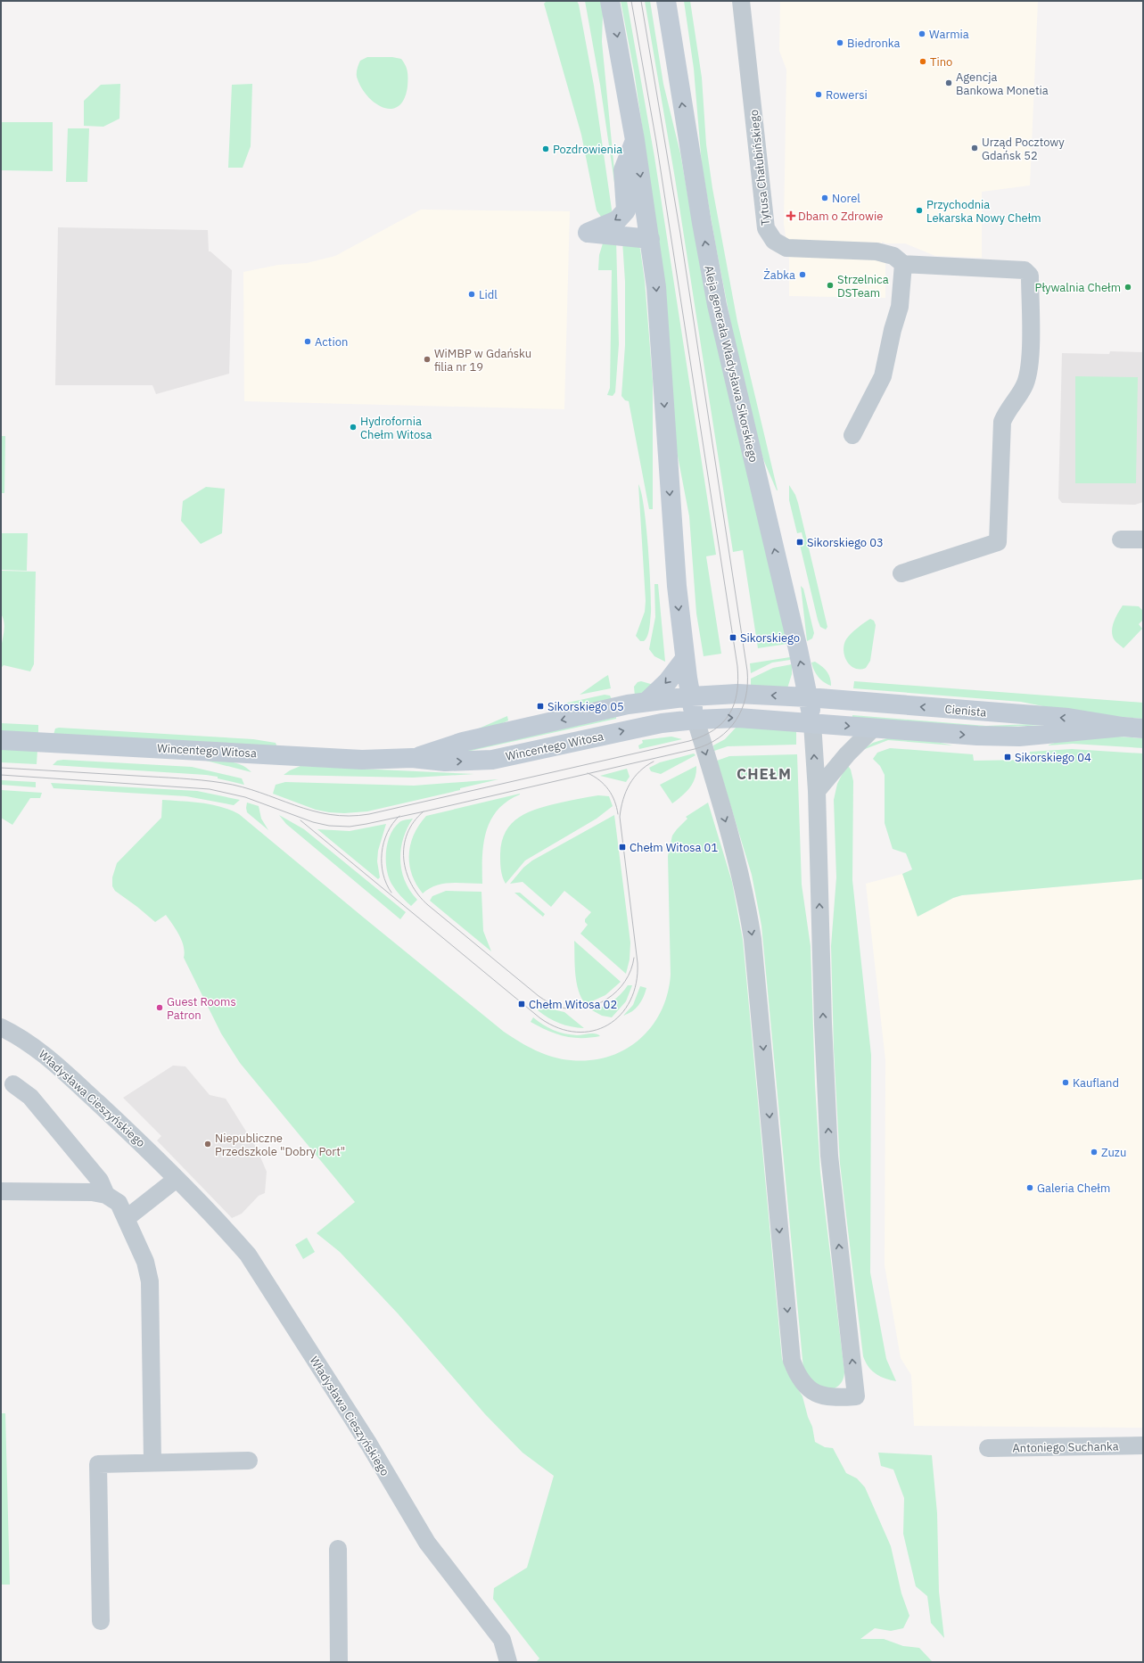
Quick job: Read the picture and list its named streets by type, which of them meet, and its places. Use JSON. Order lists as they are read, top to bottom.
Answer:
{
  "streets": {
    "street": [
      "Tytusa Chałubińskiego",
      "Aleja generała Władysława Sikorskiego",
      "Cienista",
      "Wincentego Witosa",
      "Władysława Cieszyńskiego",
      "Antoniego Suchanka"
    ]
  },
  "crossings": [
    ["Aleja generała Władysława Sikorskiego", "Cienista"],
    ["Aleja generała Władysława Sikorskiego", "Wincentego Witosa"],
    ["Cienista", "Wincentego Witosa"]
  ],
  "districts": ["CHEŁM"],
  "places": {
    "other": [
      "Warmia",
      "Biedronka",
      "Tino",
      "Agencja Bankowa Monetia",
      "Rowersi",
      "Urząd Pocztowy Gdańsk 52",
      "Pozdrowienia",
      "Norel",
      "Przychodnia Lekarska Nowy Chełm",
      "Żabka",
      "Strzelnica DSTeam",
      "Pływalnia Chełm",
      "Lidl",
      "Action",
      "WiMBP w Gdańsku filia nr 19",
      "Hydrofornia Chełm Witosa",
      "Guest Rooms Patron",
      "Kaufland",
      "Niepubliczne Przedszkole \"Dobry Port\"",
      "Zuzu",
      "Galeria Chełm"
    ],
    "health": ["Dbam o Zdrowie"],
    "transit": [
      "Sikorskiego 03",
      "Sikorskiego",
      "Sikorskiego 05",
      "Sikorskiego 04",
      "Chełm Witosa 01",
      "Chełm Witosa 02"
    ]
  }
}
